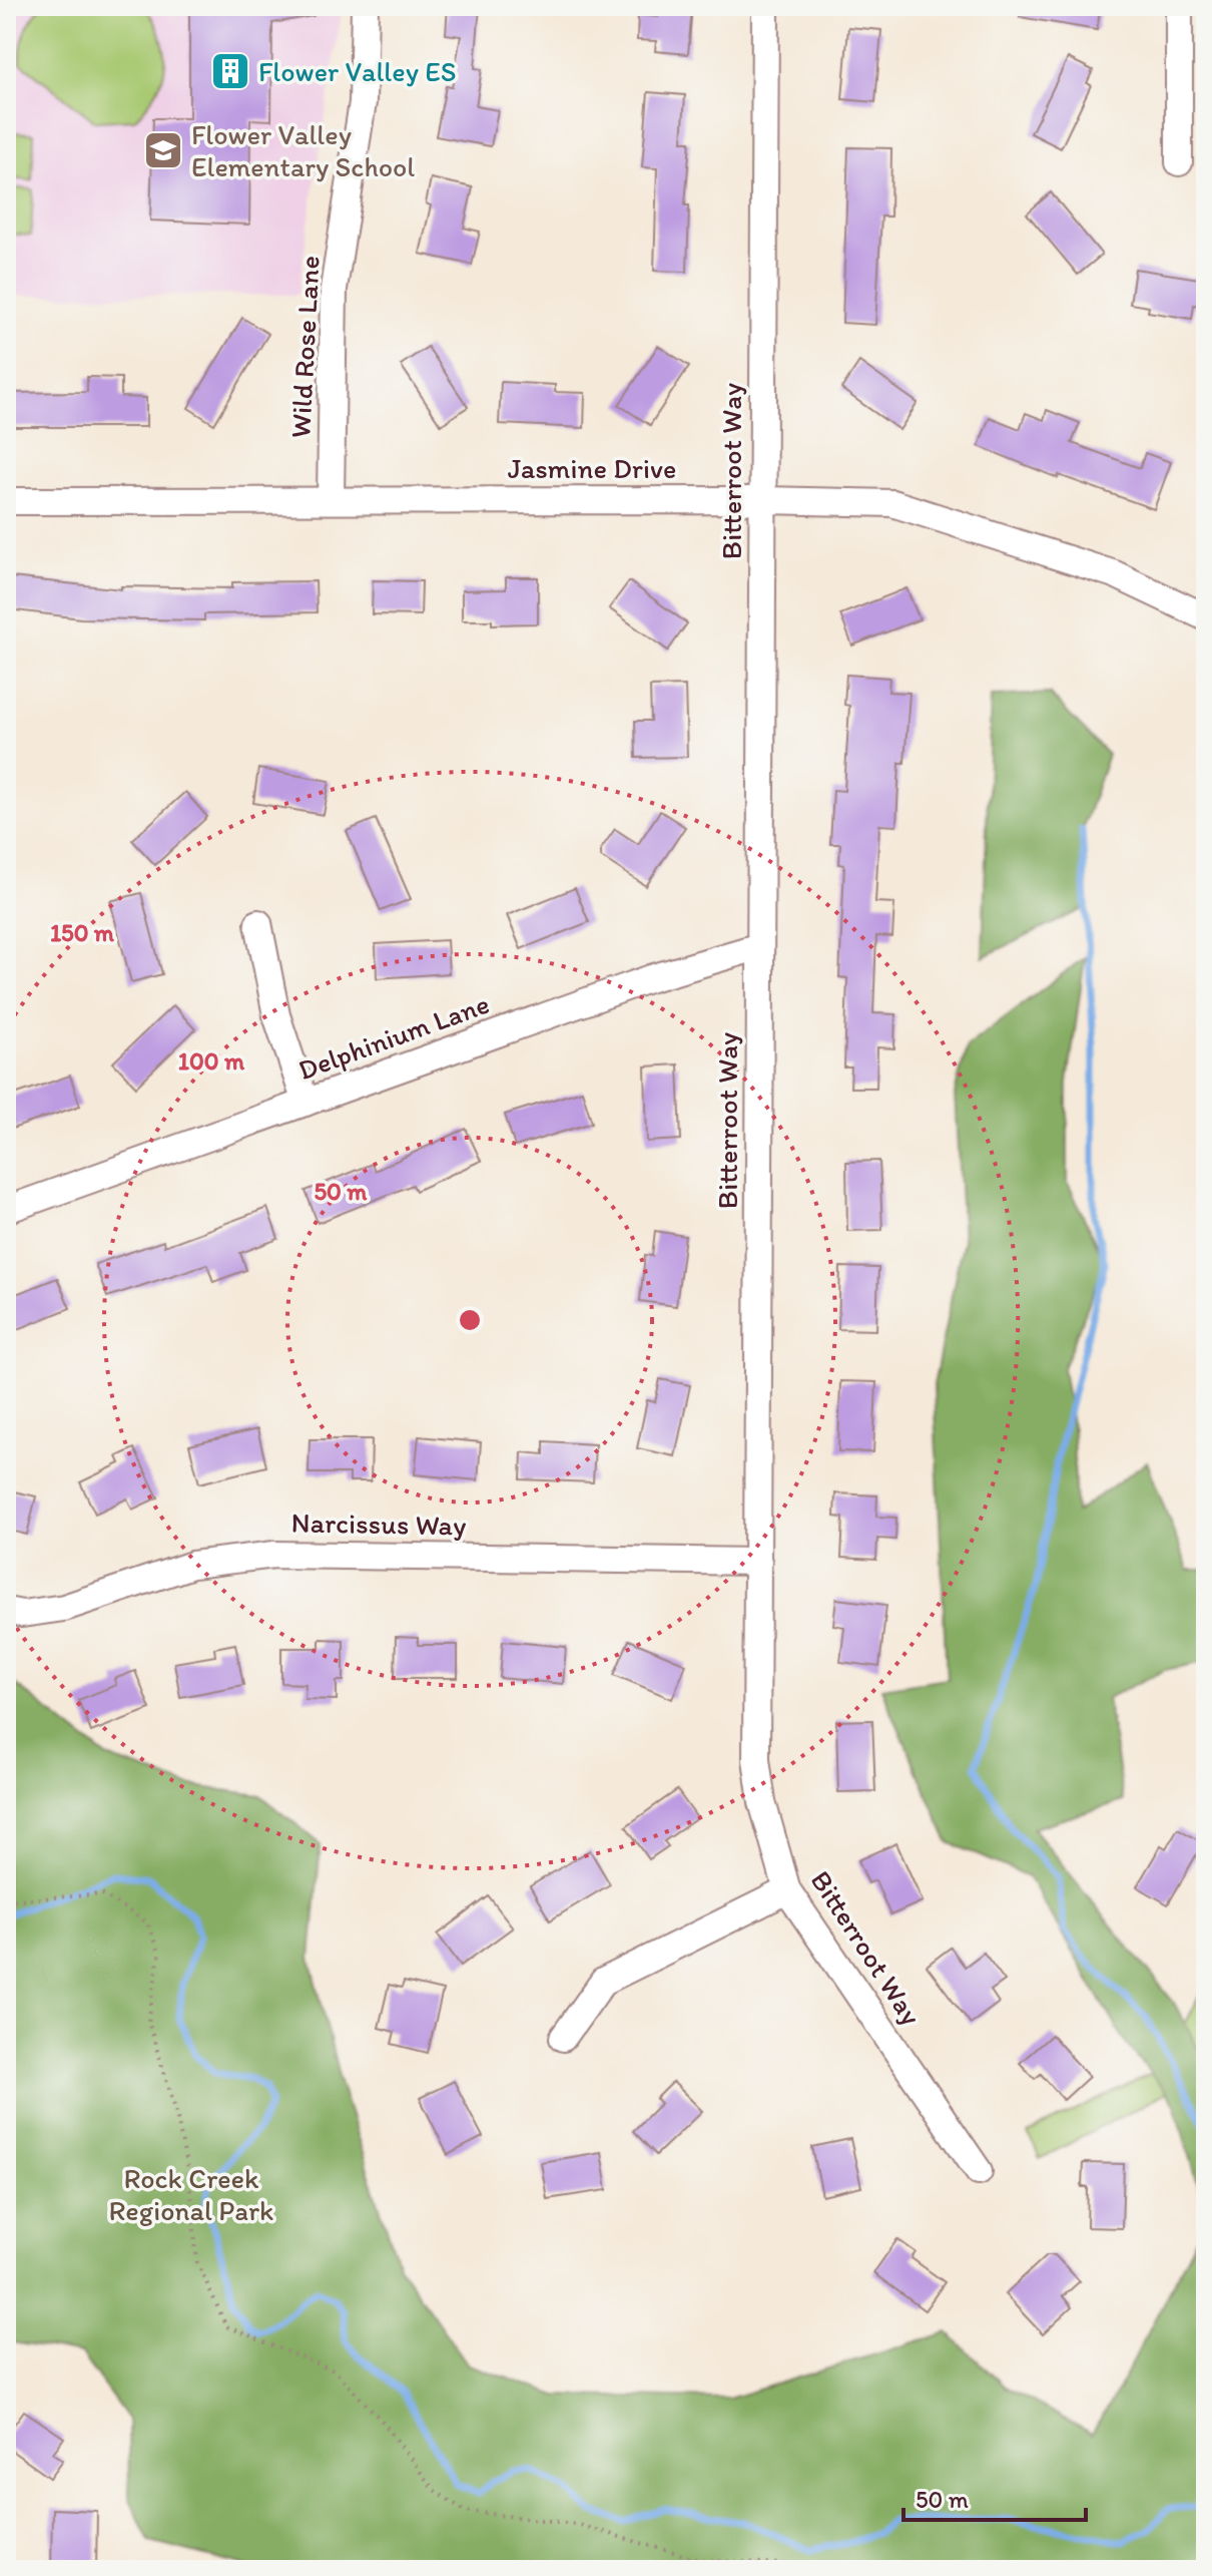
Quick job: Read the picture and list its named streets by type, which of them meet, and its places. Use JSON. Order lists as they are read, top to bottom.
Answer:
{
  "streets": {
    "street": [
      "Wild Rose Lane",
      "Jasmine Drive",
      "Bitterroot Way",
      "Delphinium Lane",
      "Narcissus Way"
    ]
  },
  "crossings": [
    ["Wild Rose Lane", "Jasmine Drive"],
    ["Jasmine Drive", "Bitterroot Way"],
    ["Bitterroot Way", "Delphinium Lane"],
    ["Bitterroot Way", "Narcissus Way"]
  ],
  "parks": ["Rock Creek Regional Park"],
  "places": {
    "building": ["Flower Valley ES"],
    "school or university": ["Flower Valley Elementary School"]
  },
  "scale_bar": "50 m",
  "rings": ["150 m", "100 m", "50 m"]
}
